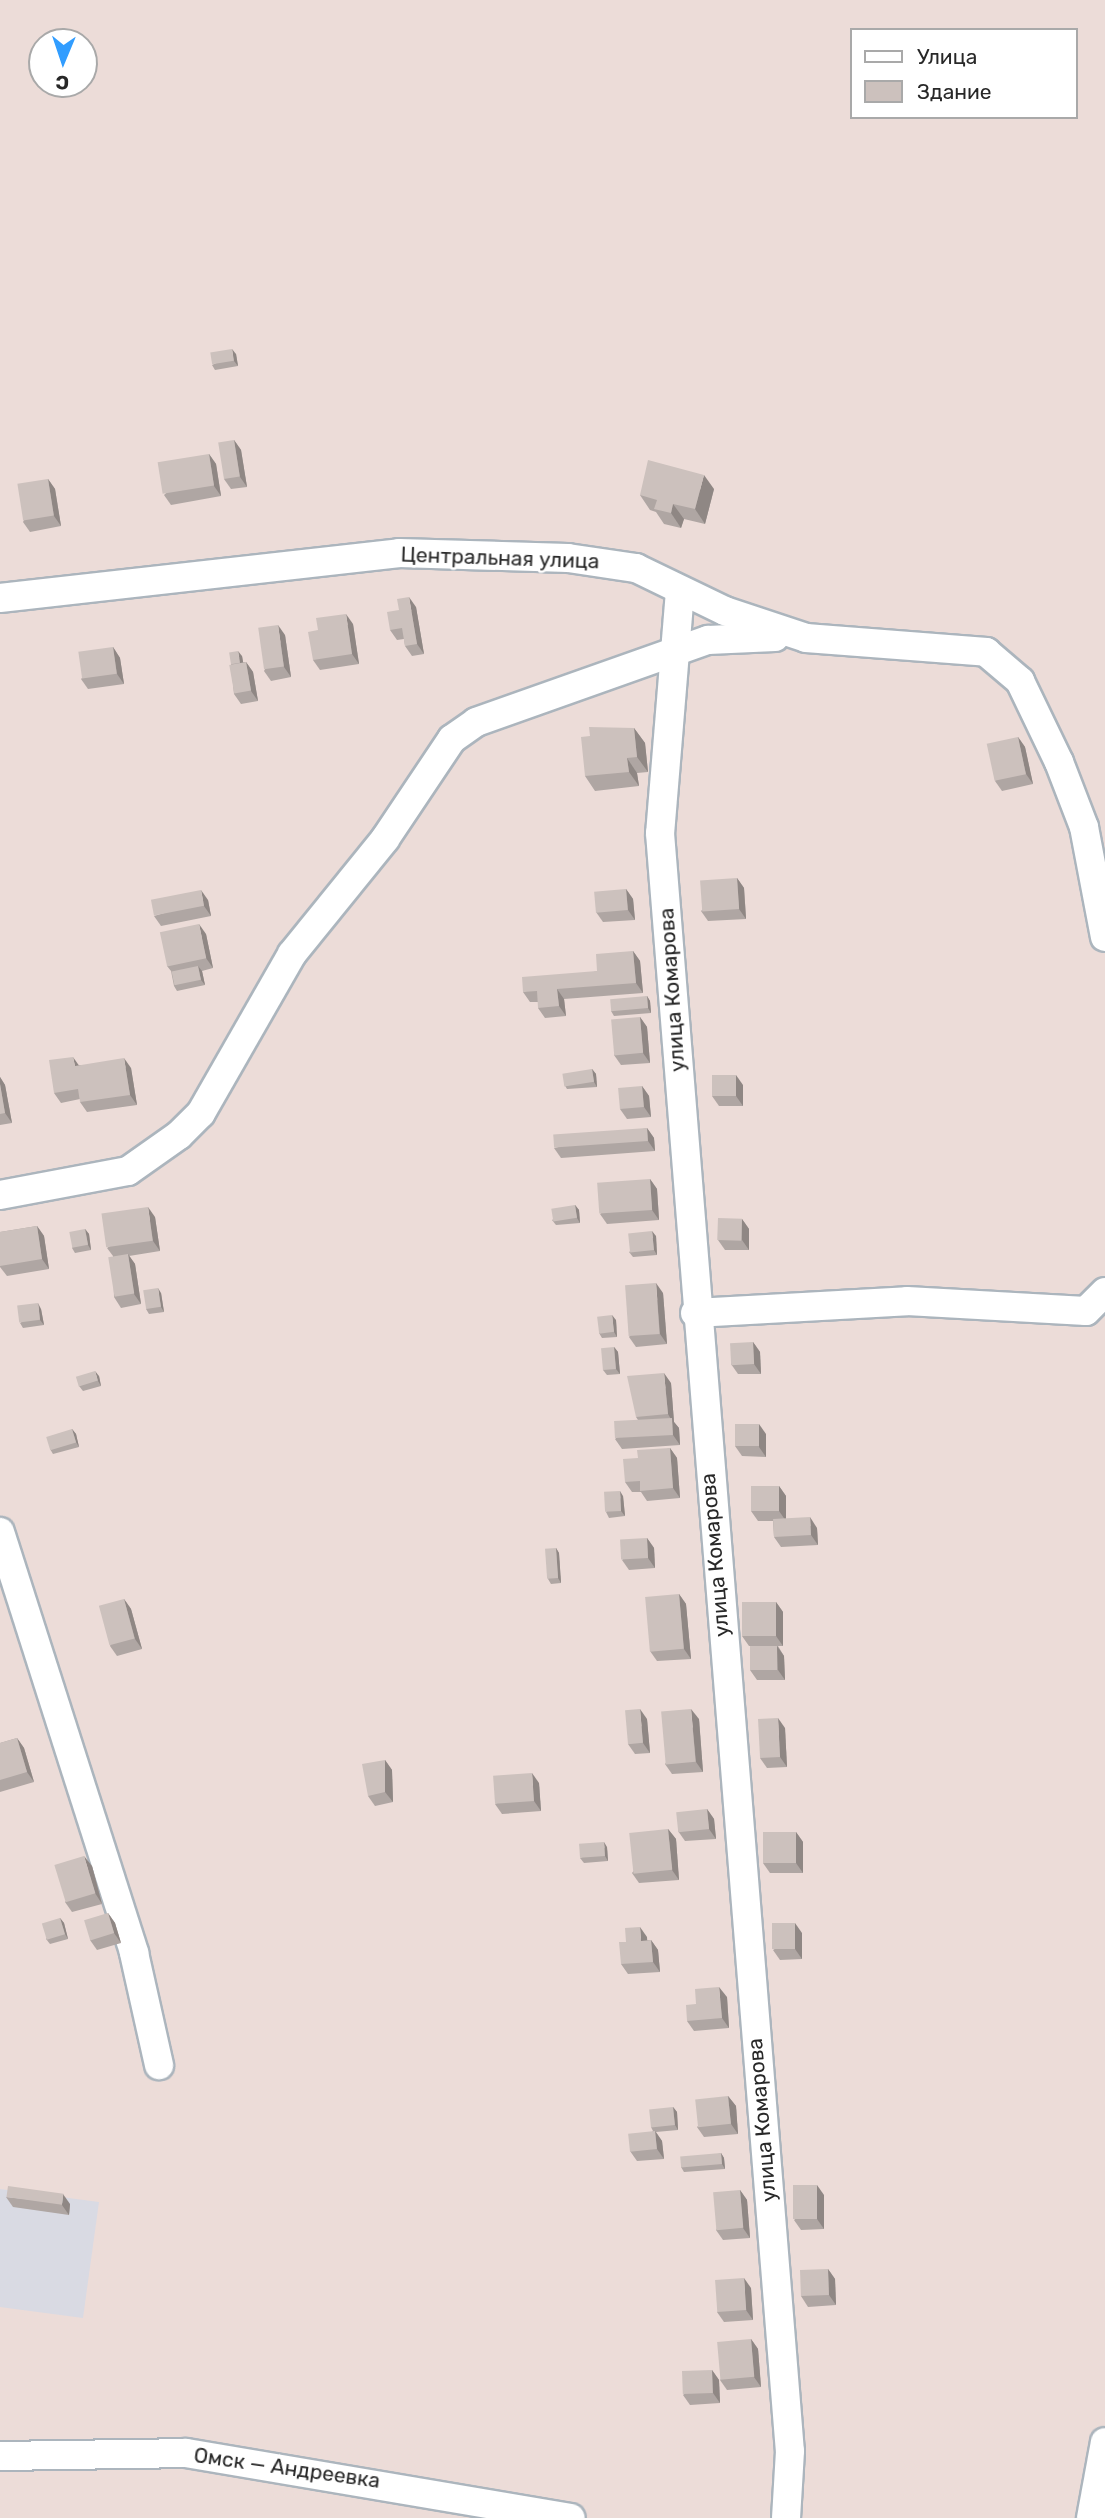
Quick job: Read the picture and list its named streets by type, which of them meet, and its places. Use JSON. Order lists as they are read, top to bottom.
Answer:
{
  "streets": {
    "street": ["Центральная улица", "улица Комарова", "Омск — Андреевка"]
  },
  "crossings": [
    ["Центральная улица", "улица Комарова"]
  ],
  "legend": ["Улица", "Здание"],
  "north": "bottom"
}
